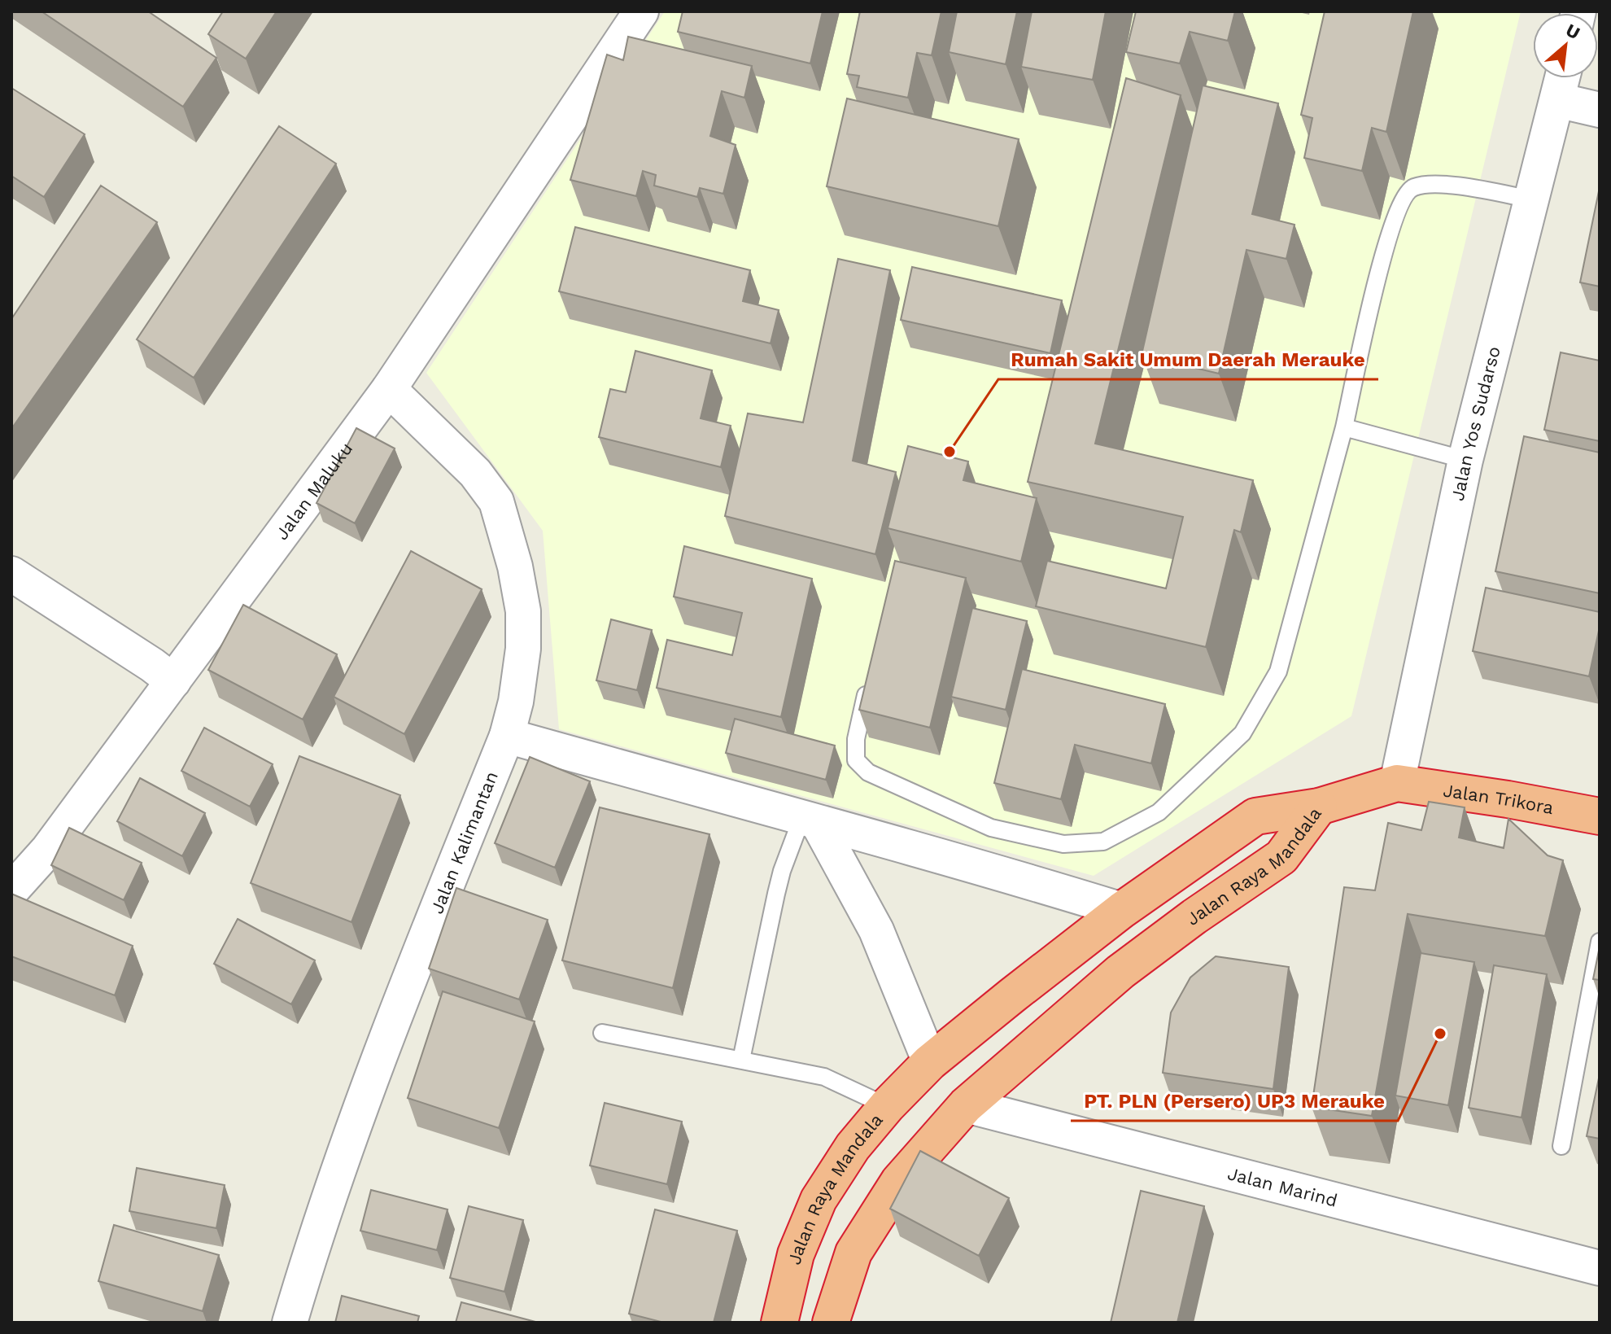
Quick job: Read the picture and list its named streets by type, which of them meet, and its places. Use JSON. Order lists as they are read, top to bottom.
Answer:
{
  "streets": {
    "highway": ["Jalan Trikora", "Jalan Raya Mandala"],
    "street": [
      "Jalan Yos Sudarso",
      "Jalan Maluku",
      "Jalan Kalimantan",
      "Jalan Marind"
    ]
  },
  "crossings": [
    ["Jalan Yos Sudarso", "Jalan Trikora"],
    ["Jalan Maluku", "Jalan Kalimantan"],
    ["Jalan Raya Mandala", "Jalan Marind"]
  ],
  "places": ["Rumah Sakit Umum Daerah Merauke", "PT. PLN (Persero) UP3 Merauke"],
  "north": "top right"
}
